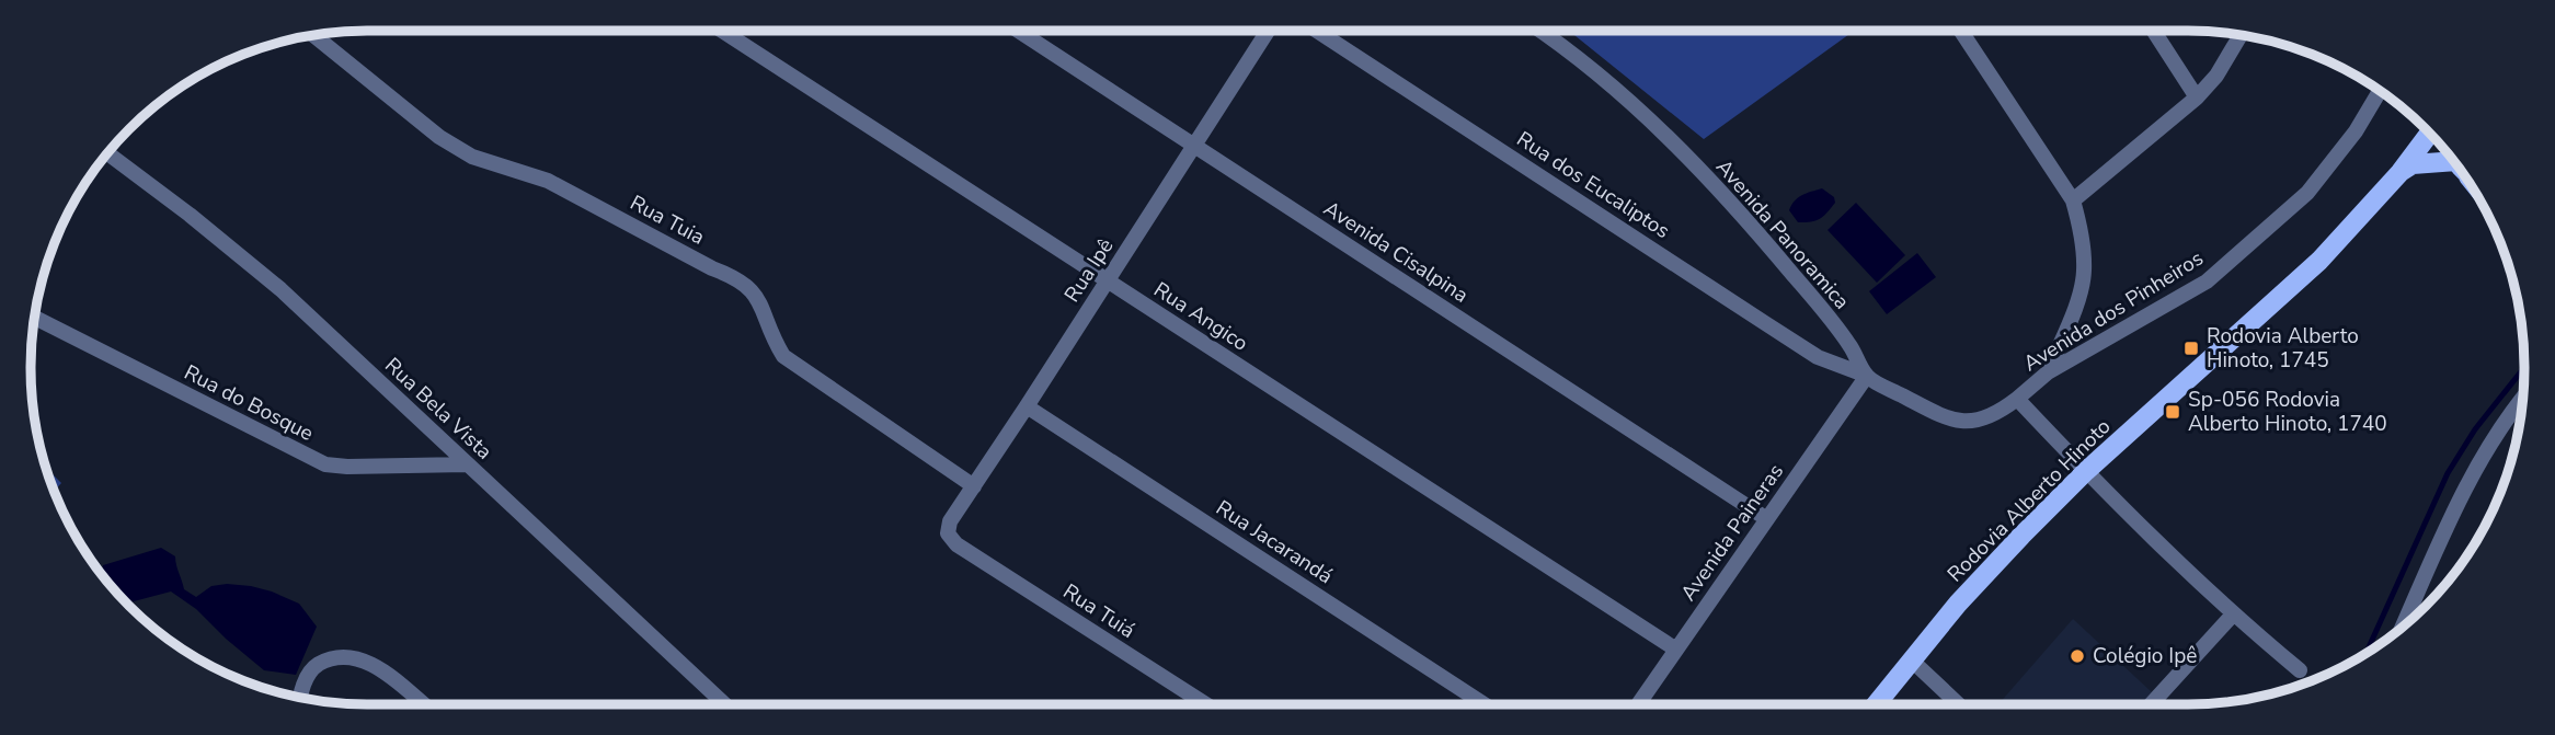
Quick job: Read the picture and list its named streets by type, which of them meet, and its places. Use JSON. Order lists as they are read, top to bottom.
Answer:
{
  "streets": {
    "main road": ["Rodovia Alberto Hinoto"],
    "street": [
      "Rua dos Eucaliptos",
      "Rua Tuia",
      "Avenida Panoramica",
      "Avenida Cisalpina",
      "Rua Ipê",
      "Avenida dos Pinheiros",
      "Rua Angico",
      "Rua do Bosque",
      "Rua Bela Vista",
      "Avenida Paineras",
      "Rua Jacarandá",
      "Rua Tuiá"
    ]
  },
  "crossings": [
    ["Rua dos Eucaliptos", "Avenida Panoramica"],
    ["Rua dos Eucaliptos", "Avenida Paineras"],
    ["Rua Tuia", "Rua Ipê"],
    ["Avenida Panoramica", "Avenida Paineras"],
    ["Avenida Cisalpina", "Rua Ipê"],
    ["Avenida Cisalpina", "Avenida Paineras"],
    ["Rua Ipê", "Rua Angico"],
    ["Rua Ipê", "Rua Jacarandá"],
    ["Rua Ipê", "Rua Tuiá"],
    ["Avenida dos Pinheiros", "Rodovia Alberto Hinoto"],
    ["Rua Angico", "Avenida Paineras"],
    ["Rua do Bosque", "Rua Bela Vista"]
  ],
  "places": {
    "transit": ["Rodovia Alberto Hinoto, 1745", "Sp-056 Rodovia Alberto Hinoto, 1740"],
    "other": ["Colégio Ipê"]
  }
}
